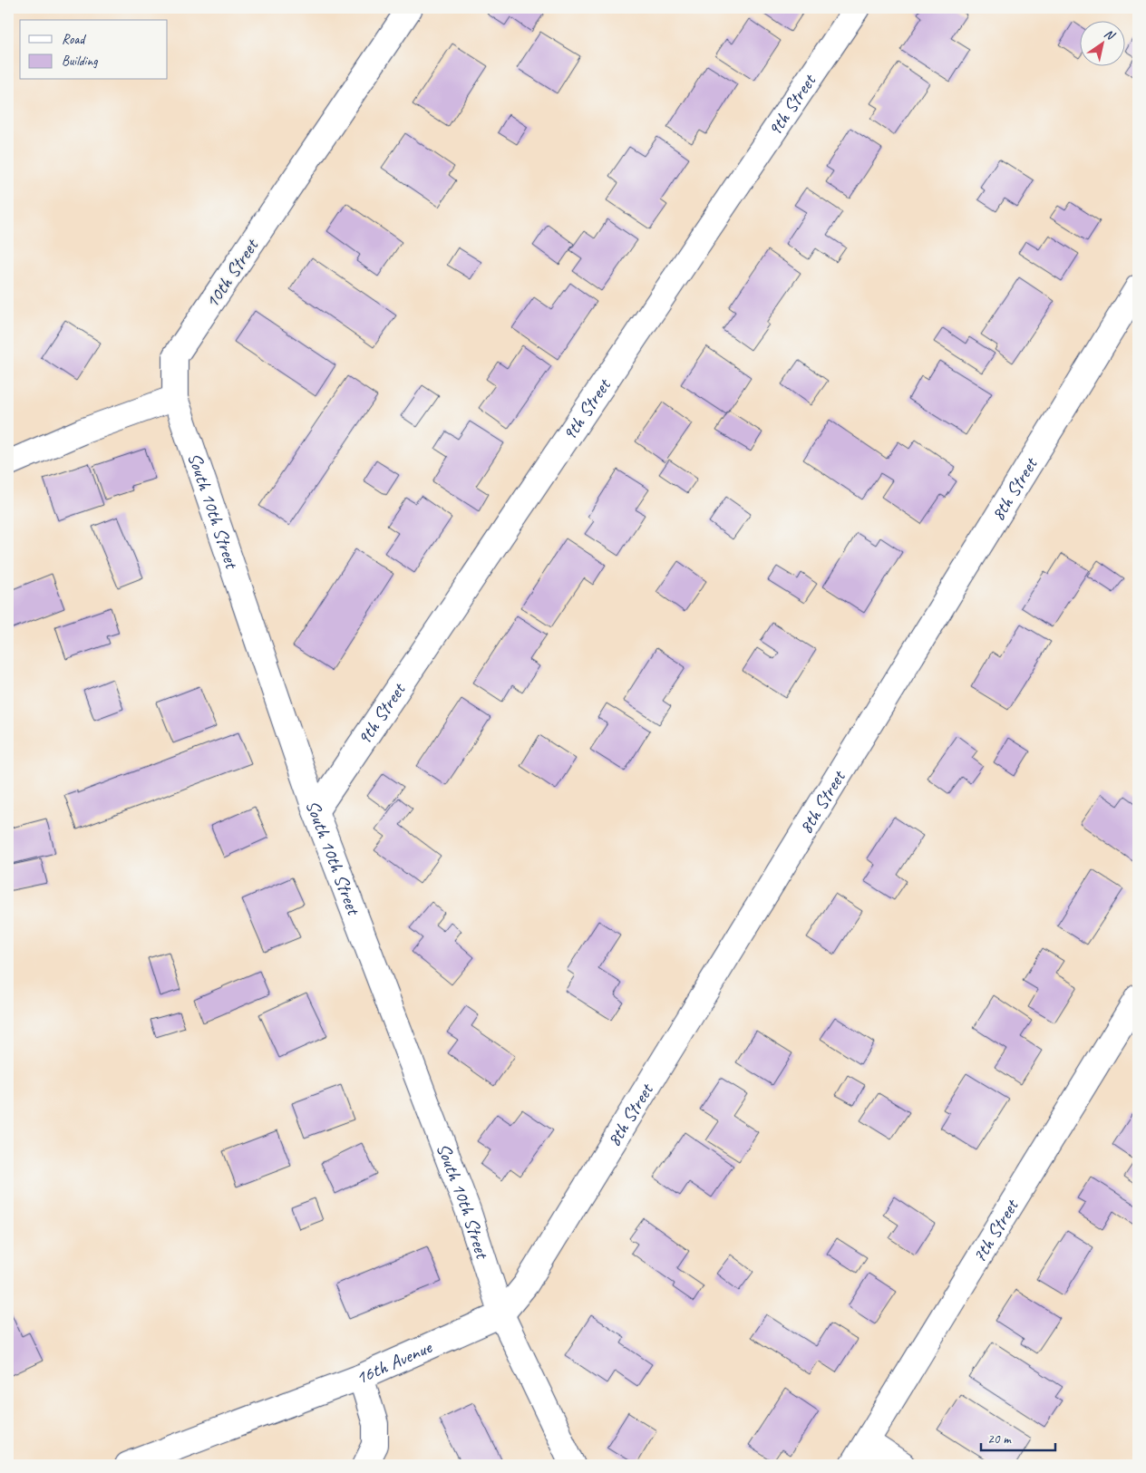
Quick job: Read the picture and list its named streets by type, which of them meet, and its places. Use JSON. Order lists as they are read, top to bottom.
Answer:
{
  "streets": {
    "street": [
      "9th Street",
      "10th Street",
      "8th Street",
      "South 10th Street",
      "7th Street",
      "16th Avenue"
    ]
  },
  "crossings": [
    ["9th Street", "South 10th Street"],
    ["10th Street", "South 10th Street"],
    ["8th Street", "South 10th Street"],
    ["8th Street", "16th Avenue"],
    ["South 10th Street", "16th Avenue"]
  ],
  "legend": ["Road", "Building"],
  "scale_bar": "20 m",
  "north": "top right"
}
